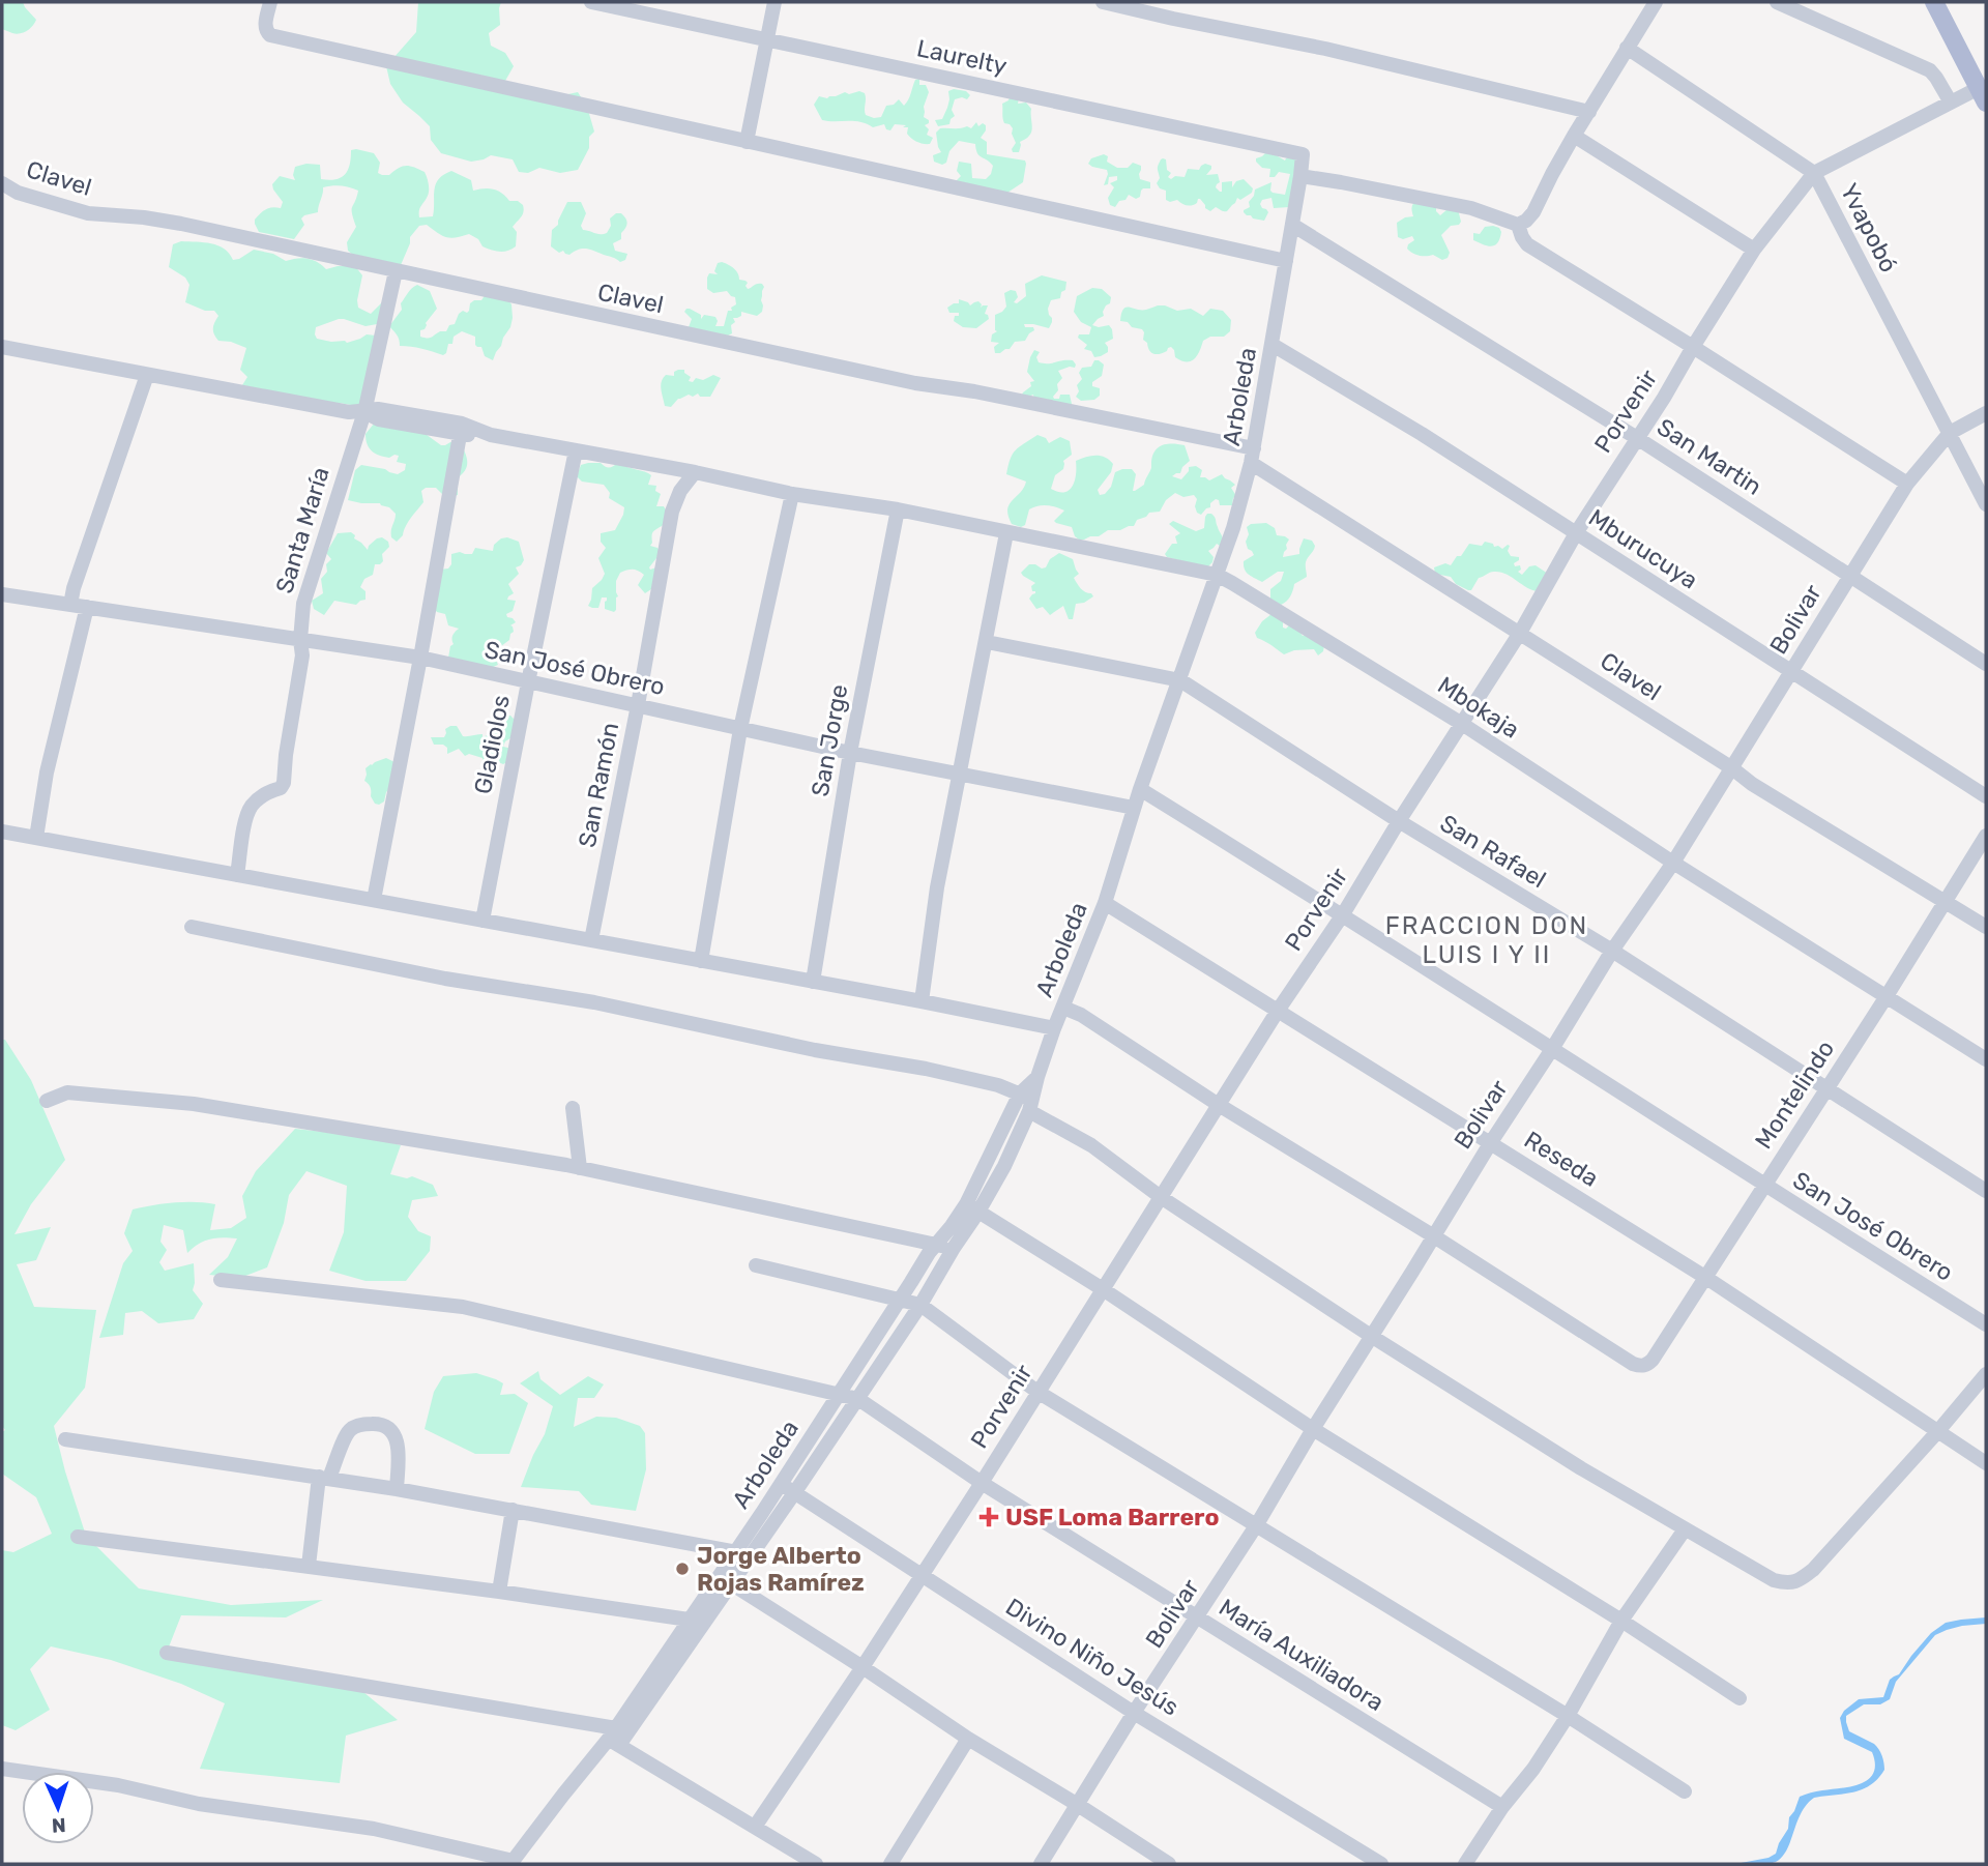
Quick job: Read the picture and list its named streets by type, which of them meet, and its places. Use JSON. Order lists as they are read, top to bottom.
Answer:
{
  "streets": {
    "street": [
      "Laurelty",
      "Clavel",
      "Yvapobó",
      "Arboleda",
      "Porvenir",
      "San Martin",
      "Santa María",
      "Mburucuya",
      "Bolivar",
      "San José Obrero",
      "Mbokaja",
      "San Jorge",
      "Gladiolos",
      "San Ramón",
      "San Rafael",
      "Montelindo",
      "Reseda",
      "María Auxiliadora",
      "Divino Niño Jesús"
    ]
  },
  "crossings": [
    ["Laurelty", "Arboleda"],
    ["Clavel", "Arboleda"],
    ["Clavel", "Porvenir"],
    ["Clavel", "Santa María"],
    ["Clavel", "Bolivar"],
    ["Clavel", "Montelindo"],
    ["Yvapobó", "Porvenir"],
    ["Yvapobó", "Bolivar"],
    ["Arboleda", "San Martin"],
    ["Arboleda", "Mburucuya"],
    ["Arboleda", "San José Obrero"],
    ["Arboleda", "Mbokaja"],
    ["Arboleda", "San Rafael"],
    ["Arboleda", "Reseda"],
    ["Arboleda", "María Auxiliadora"],
    ["Arboleda", "Divino Niño Jesús"],
    ["Porvenir", "San Martin"],
    ["Porvenir", "Mburucuya"],
    ["Porvenir", "San José Obrero"],
    ["Porvenir", "Mbokaja"],
    ["Porvenir", "San Rafael"],
    ["Porvenir", "Reseda"],
    ["Porvenir", "María Auxiliadora"],
    ["Porvenir", "Divino Niño Jesús"],
    ["San Martin", "Bolivar"],
    ["Santa María", "San José Obrero"],
    ["Santa María", "Mbokaja"],
    ["Mburucuya", "Bolivar"],
    ["Bolivar", "San José Obrero"],
    ["Bolivar", "Mbokaja"],
    ["Bolivar", "San Rafael"],
    ["Bolivar", "Montelindo"],
    ["Bolivar", "Reseda"],
    ["Bolivar", "María Auxiliadora"],
    ["Bolivar", "Divino Niño Jesús"],
    ["San José Obrero", "San Jorge"],
    ["San José Obrero", "Gladiolos"],
    ["San José Obrero", "San Ramón"],
    ["San José Obrero", "Montelindo"],
    ["Mbokaja", "San Jorge"],
    ["Mbokaja", "Gladiolos"],
    ["Mbokaja", "San Ramón"],
    ["Mbokaja", "Montelindo"],
    ["San Rafael", "Montelindo"],
    ["Montelindo", "Reseda"]
  ],
  "districts": ["FRACCION DON LUIS I Y II"],
  "places": {
    "health": ["USF Loma Barrero"],
    "other": ["Jorge Alberto Rojas Ramírez"]
  },
  "north": "bottom"
}
